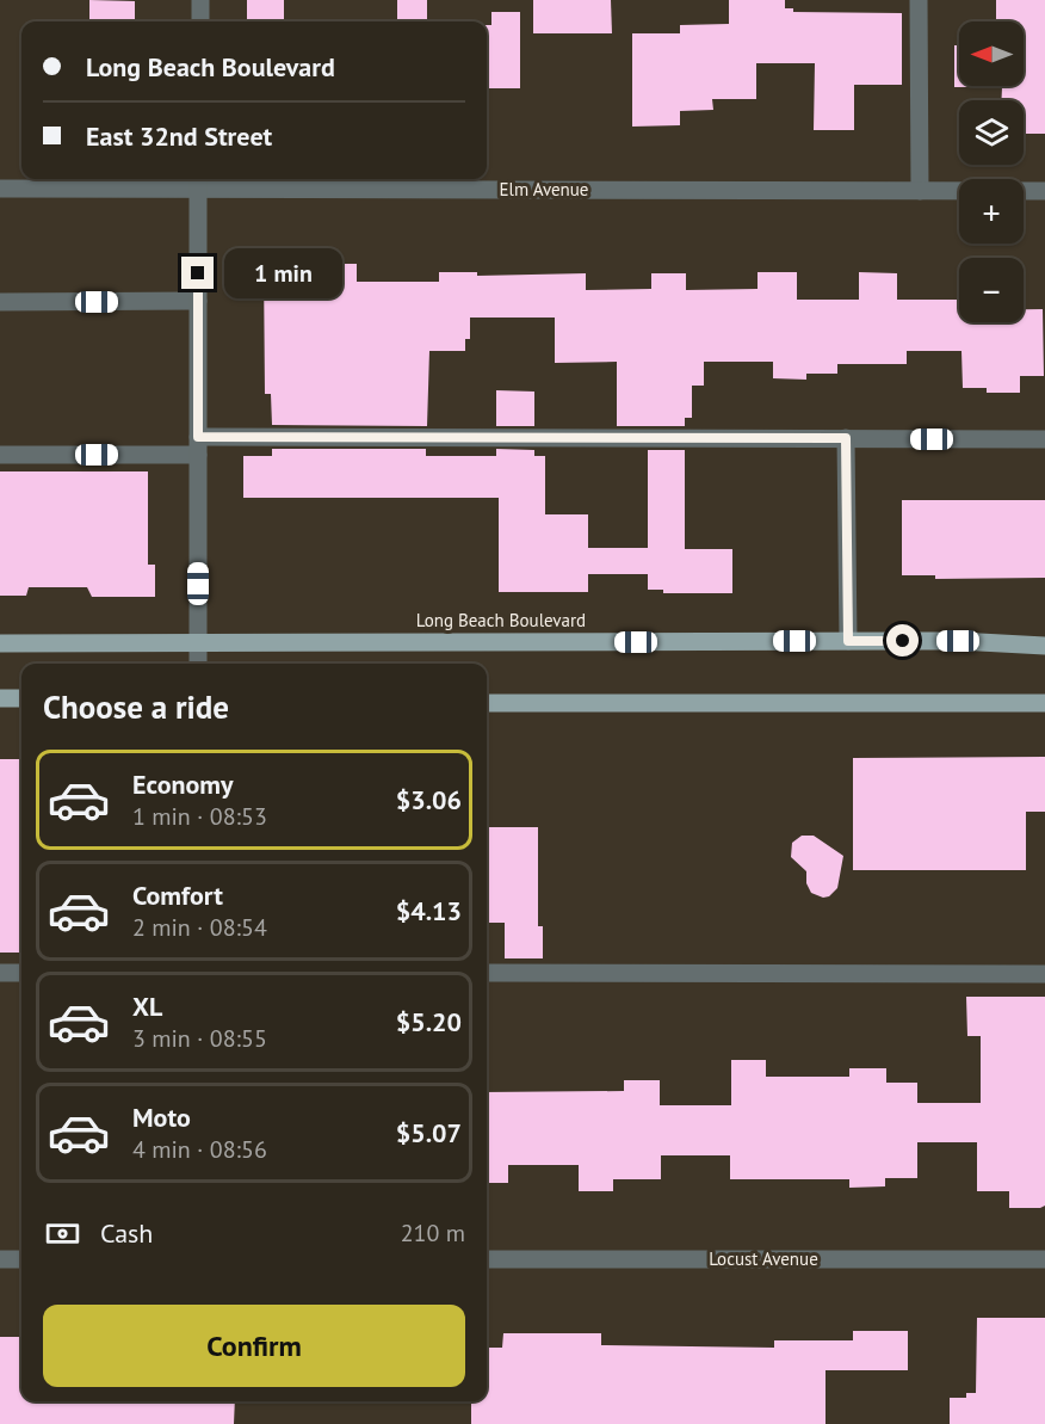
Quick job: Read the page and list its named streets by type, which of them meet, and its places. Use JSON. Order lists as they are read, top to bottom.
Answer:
{
  "streets": {
    "main road": ["Long Beach Boulevard"],
    "street": ["Elm Avenue", "Locust Avenue"]
  },
  "north": "left",
  "page": {
    "map_buttons": ["+", "−"],
    "banner": ["Long Beach Boulevard", "East 32nd Street"],
    "bubble": "1 min",
    "heading": "Choose a ride",
    "list": [
      {
        "name": "Economy",
        "note": "1 min · 08:53",
        "value": "$3.06"
      },
      {
        "name": "Comfort",
        "note": "2 min · 08:54",
        "value": "$4.13"
      },
      {
        "name": "XL",
        "note": "3 min · 08:55",
        "value": "$5.20"
      },
      {
        "name": "Moto",
        "note": "4 min · 08:56",
        "value": "$5.07"
      }
    ],
    "pay": ["Cash", "210 m"],
    "buttons": "Confirm"
  }
}
